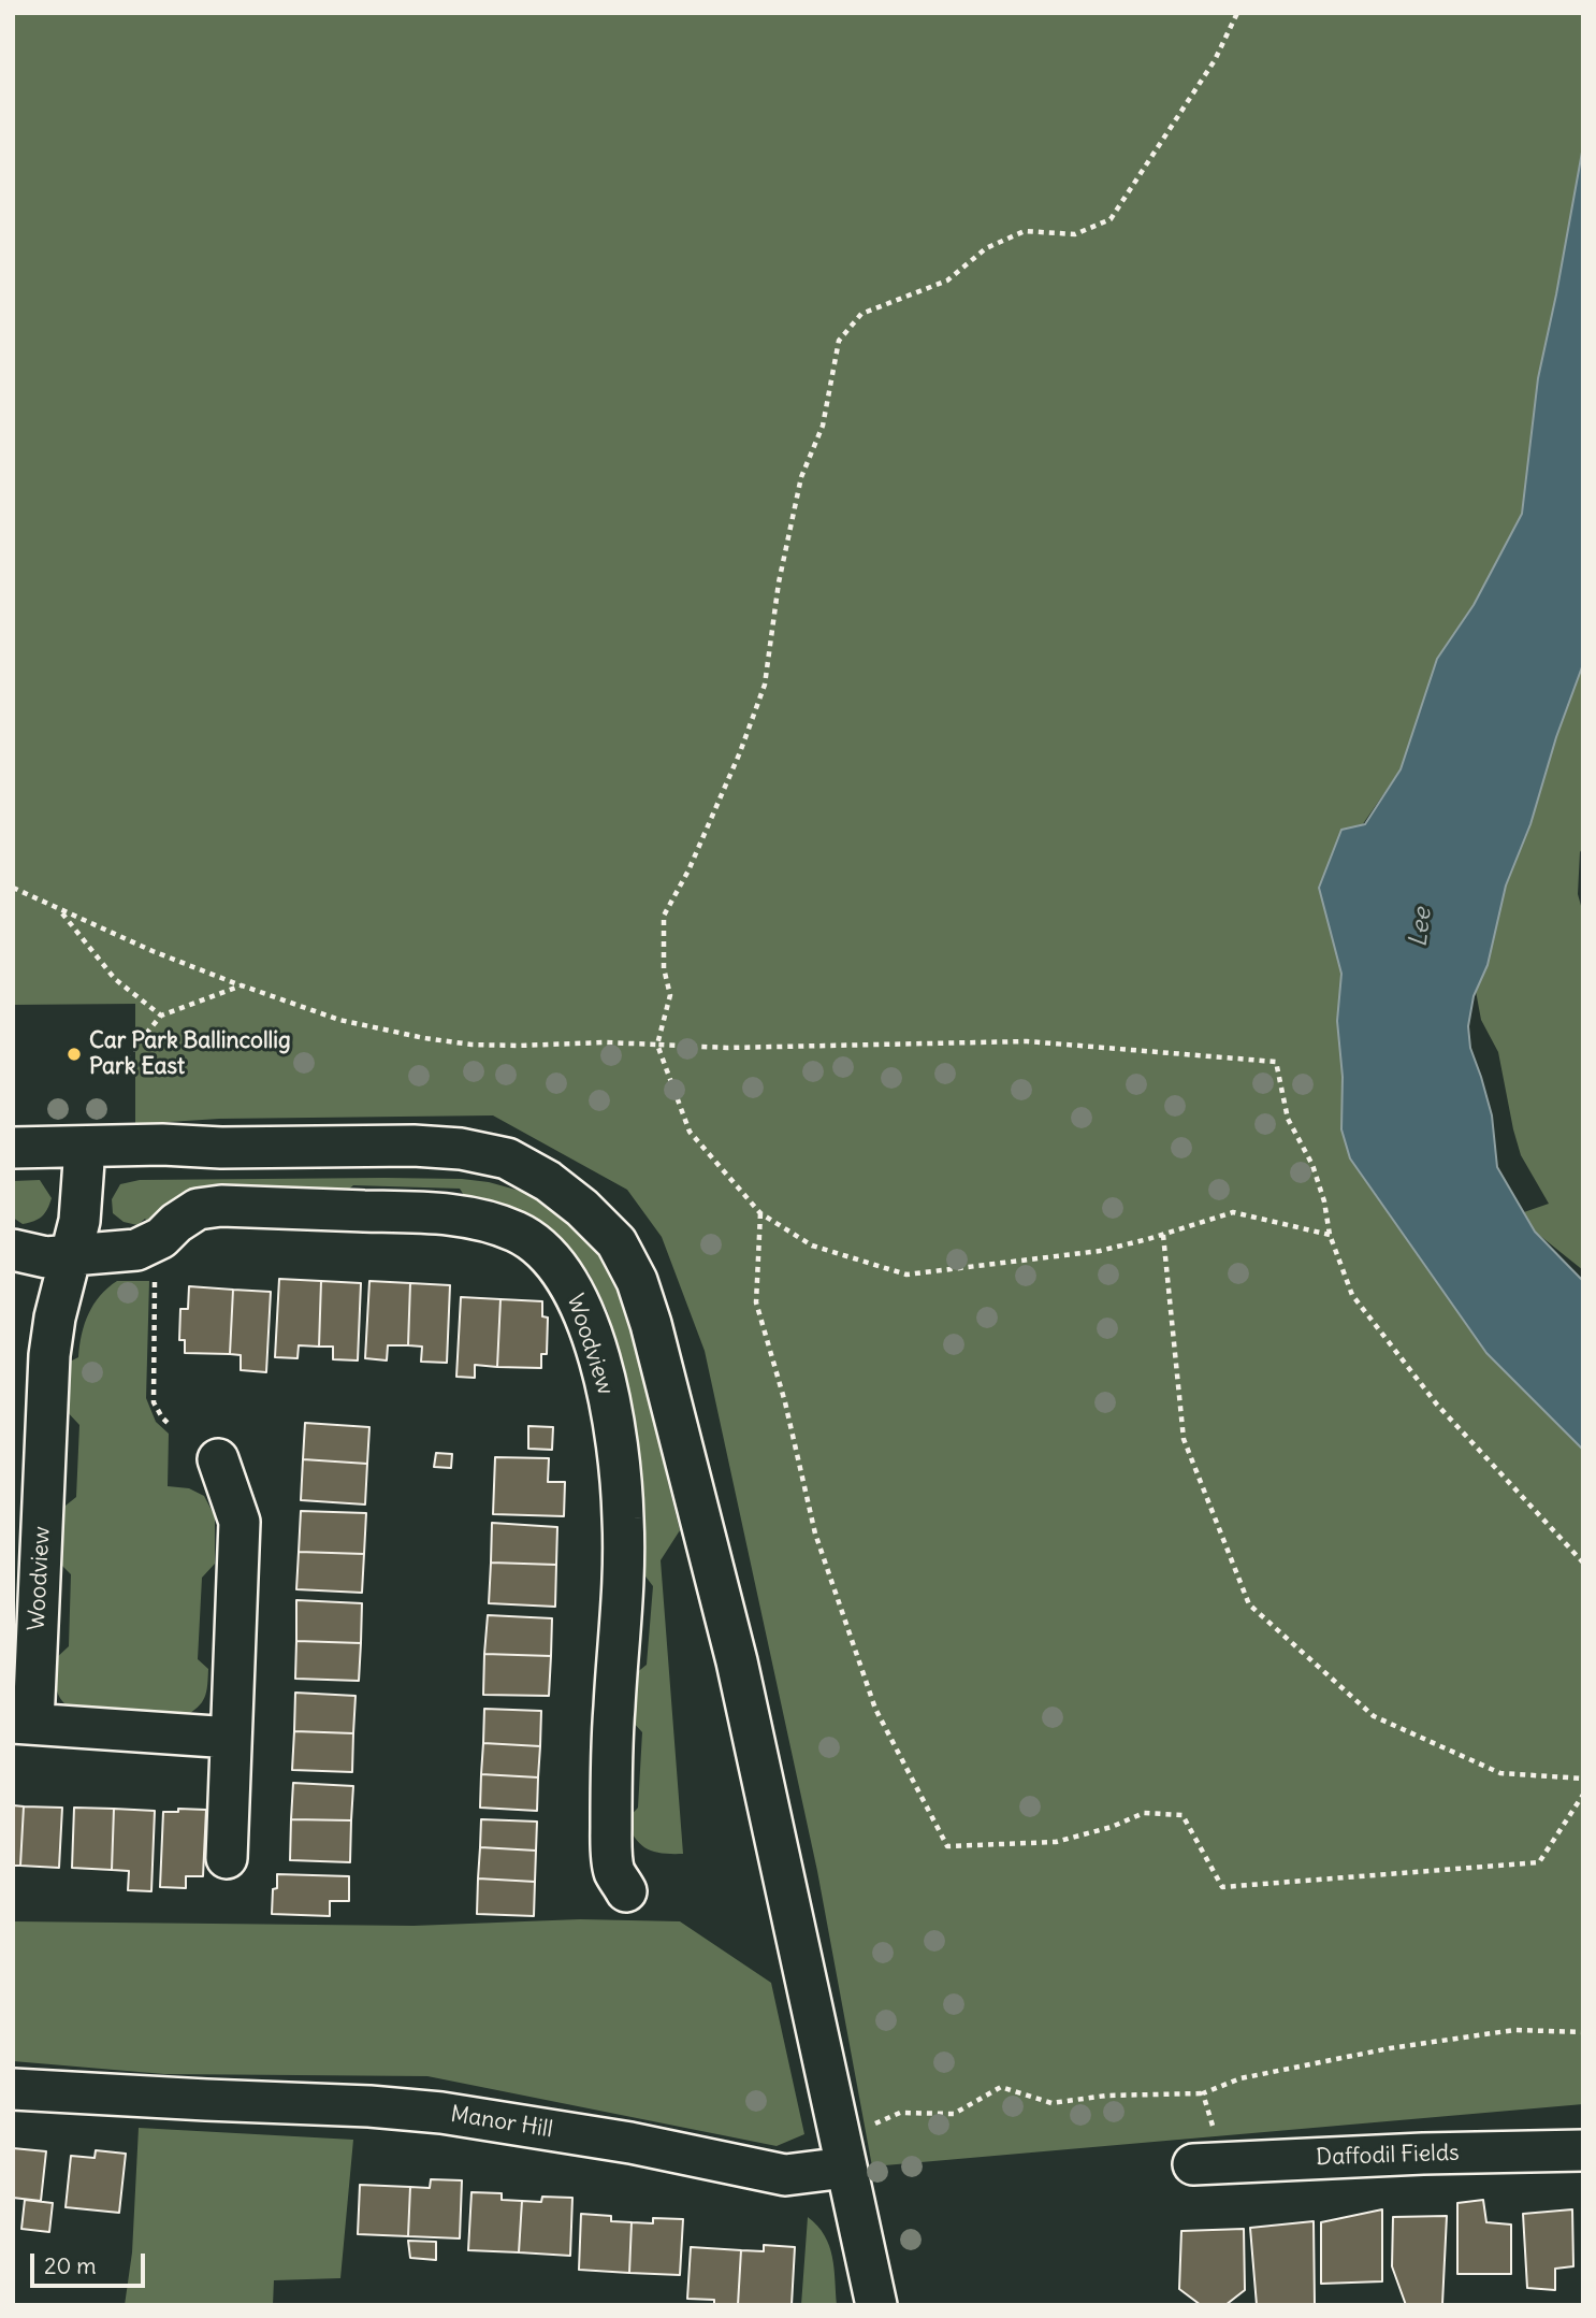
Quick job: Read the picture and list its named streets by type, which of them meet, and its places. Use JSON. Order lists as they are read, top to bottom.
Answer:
{
  "streets": {
    "street": ["Woodview", "Manor Hill", "Daffodil Fields"]
  },
  "water": ["Lee"],
  "places": ["Car Park Ballincollig Park East"],
  "scale_bar": "20 m"
}
